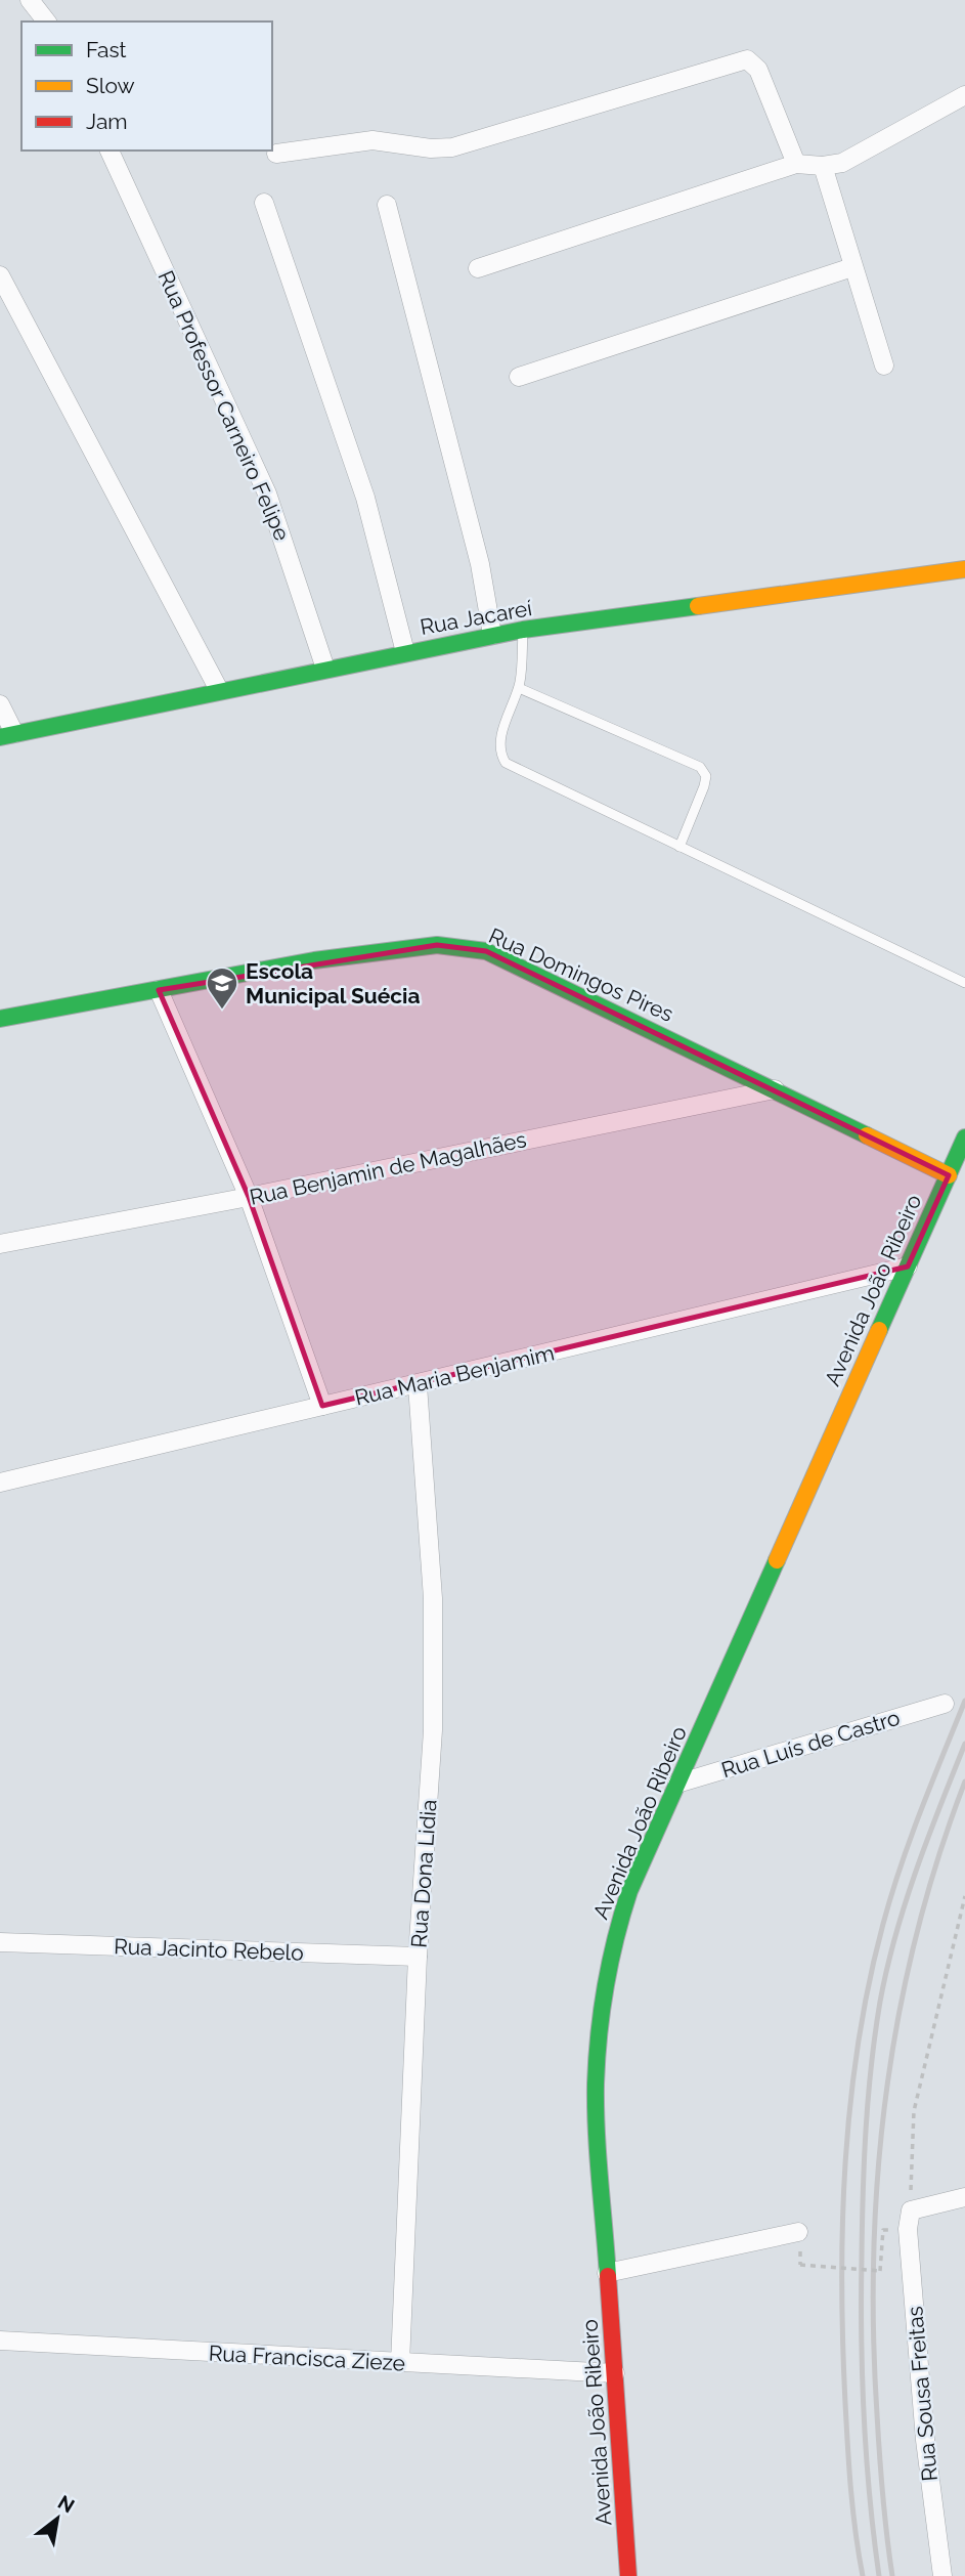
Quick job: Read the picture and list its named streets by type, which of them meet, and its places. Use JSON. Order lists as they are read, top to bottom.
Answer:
{
  "streets": {
    "street": [
      "Rua Professor Carneiro Felipe",
      "Rua Jacareí",
      "Rua Domingos Pires",
      "Rua Benjamin de Magalhães",
      "Avenida João Ribeiro",
      "Rua Maria Benjamim",
      "Rua Luís de Castro",
      "Rua Dona Lidia",
      "Rua Jacinto Rebelo",
      "Rua Francisca Zieze",
      "Rua Sousa Freitas"
    ]
  },
  "crossings": [
    ["Rua Professor Carneiro Felipe", "Rua Jacareí"],
    ["Rua Domingos Pires", "Rua Benjamin de Magalhães"],
    ["Rua Domingos Pires", "Avenida João Ribeiro"],
    ["Avenida João Ribeiro", "Rua Maria Benjamim"],
    ["Avenida João Ribeiro", "Rua Luís de Castro"],
    ["Avenida João Ribeiro", "Rua Francisca Zieze"],
    ["Rua Maria Benjamim", "Rua Dona Lidia"],
    ["Rua Dona Lidia", "Rua Jacinto Rebelo"],
    ["Rua Dona Lidia", "Rua Francisca Zieze"]
  ],
  "places": {
    "school or university": ["Escola Municipal Suécia"]
  },
  "legend": ["Fast", "Slow", "Jam"],
  "north": "top right"
}
